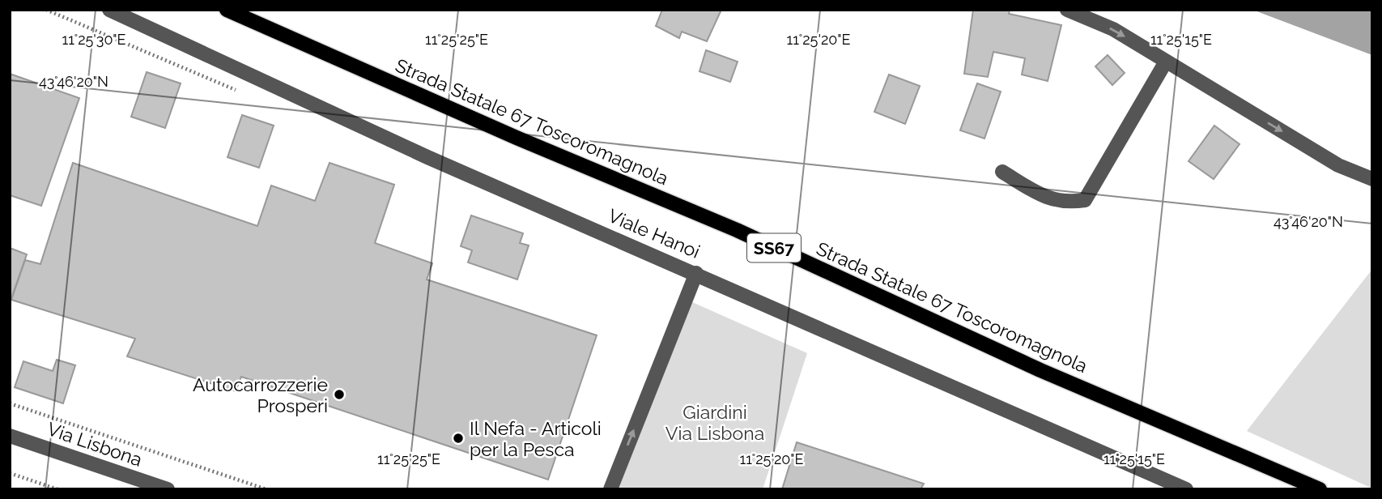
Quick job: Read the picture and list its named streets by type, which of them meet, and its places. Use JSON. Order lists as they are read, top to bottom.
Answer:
{
  "streets": {
    "main road": ["Strada Statale 67 Toscoromagnola", "SS67"],
    "street": ["Viale Hanoi", "Via Lisbona"]
  },
  "parks": ["Giardini Via Lisbona"],
  "places": ["Autocarrozzerie Prosperi", "Il Nefa - Articoli per la Pesca"],
  "coordinates": [
    "11°25'30\"E",
    "11°25'25\"E",
    "11°25'20\"E",
    "11°25'15\"E",
    "43°46'20\"N"
  ]
}
